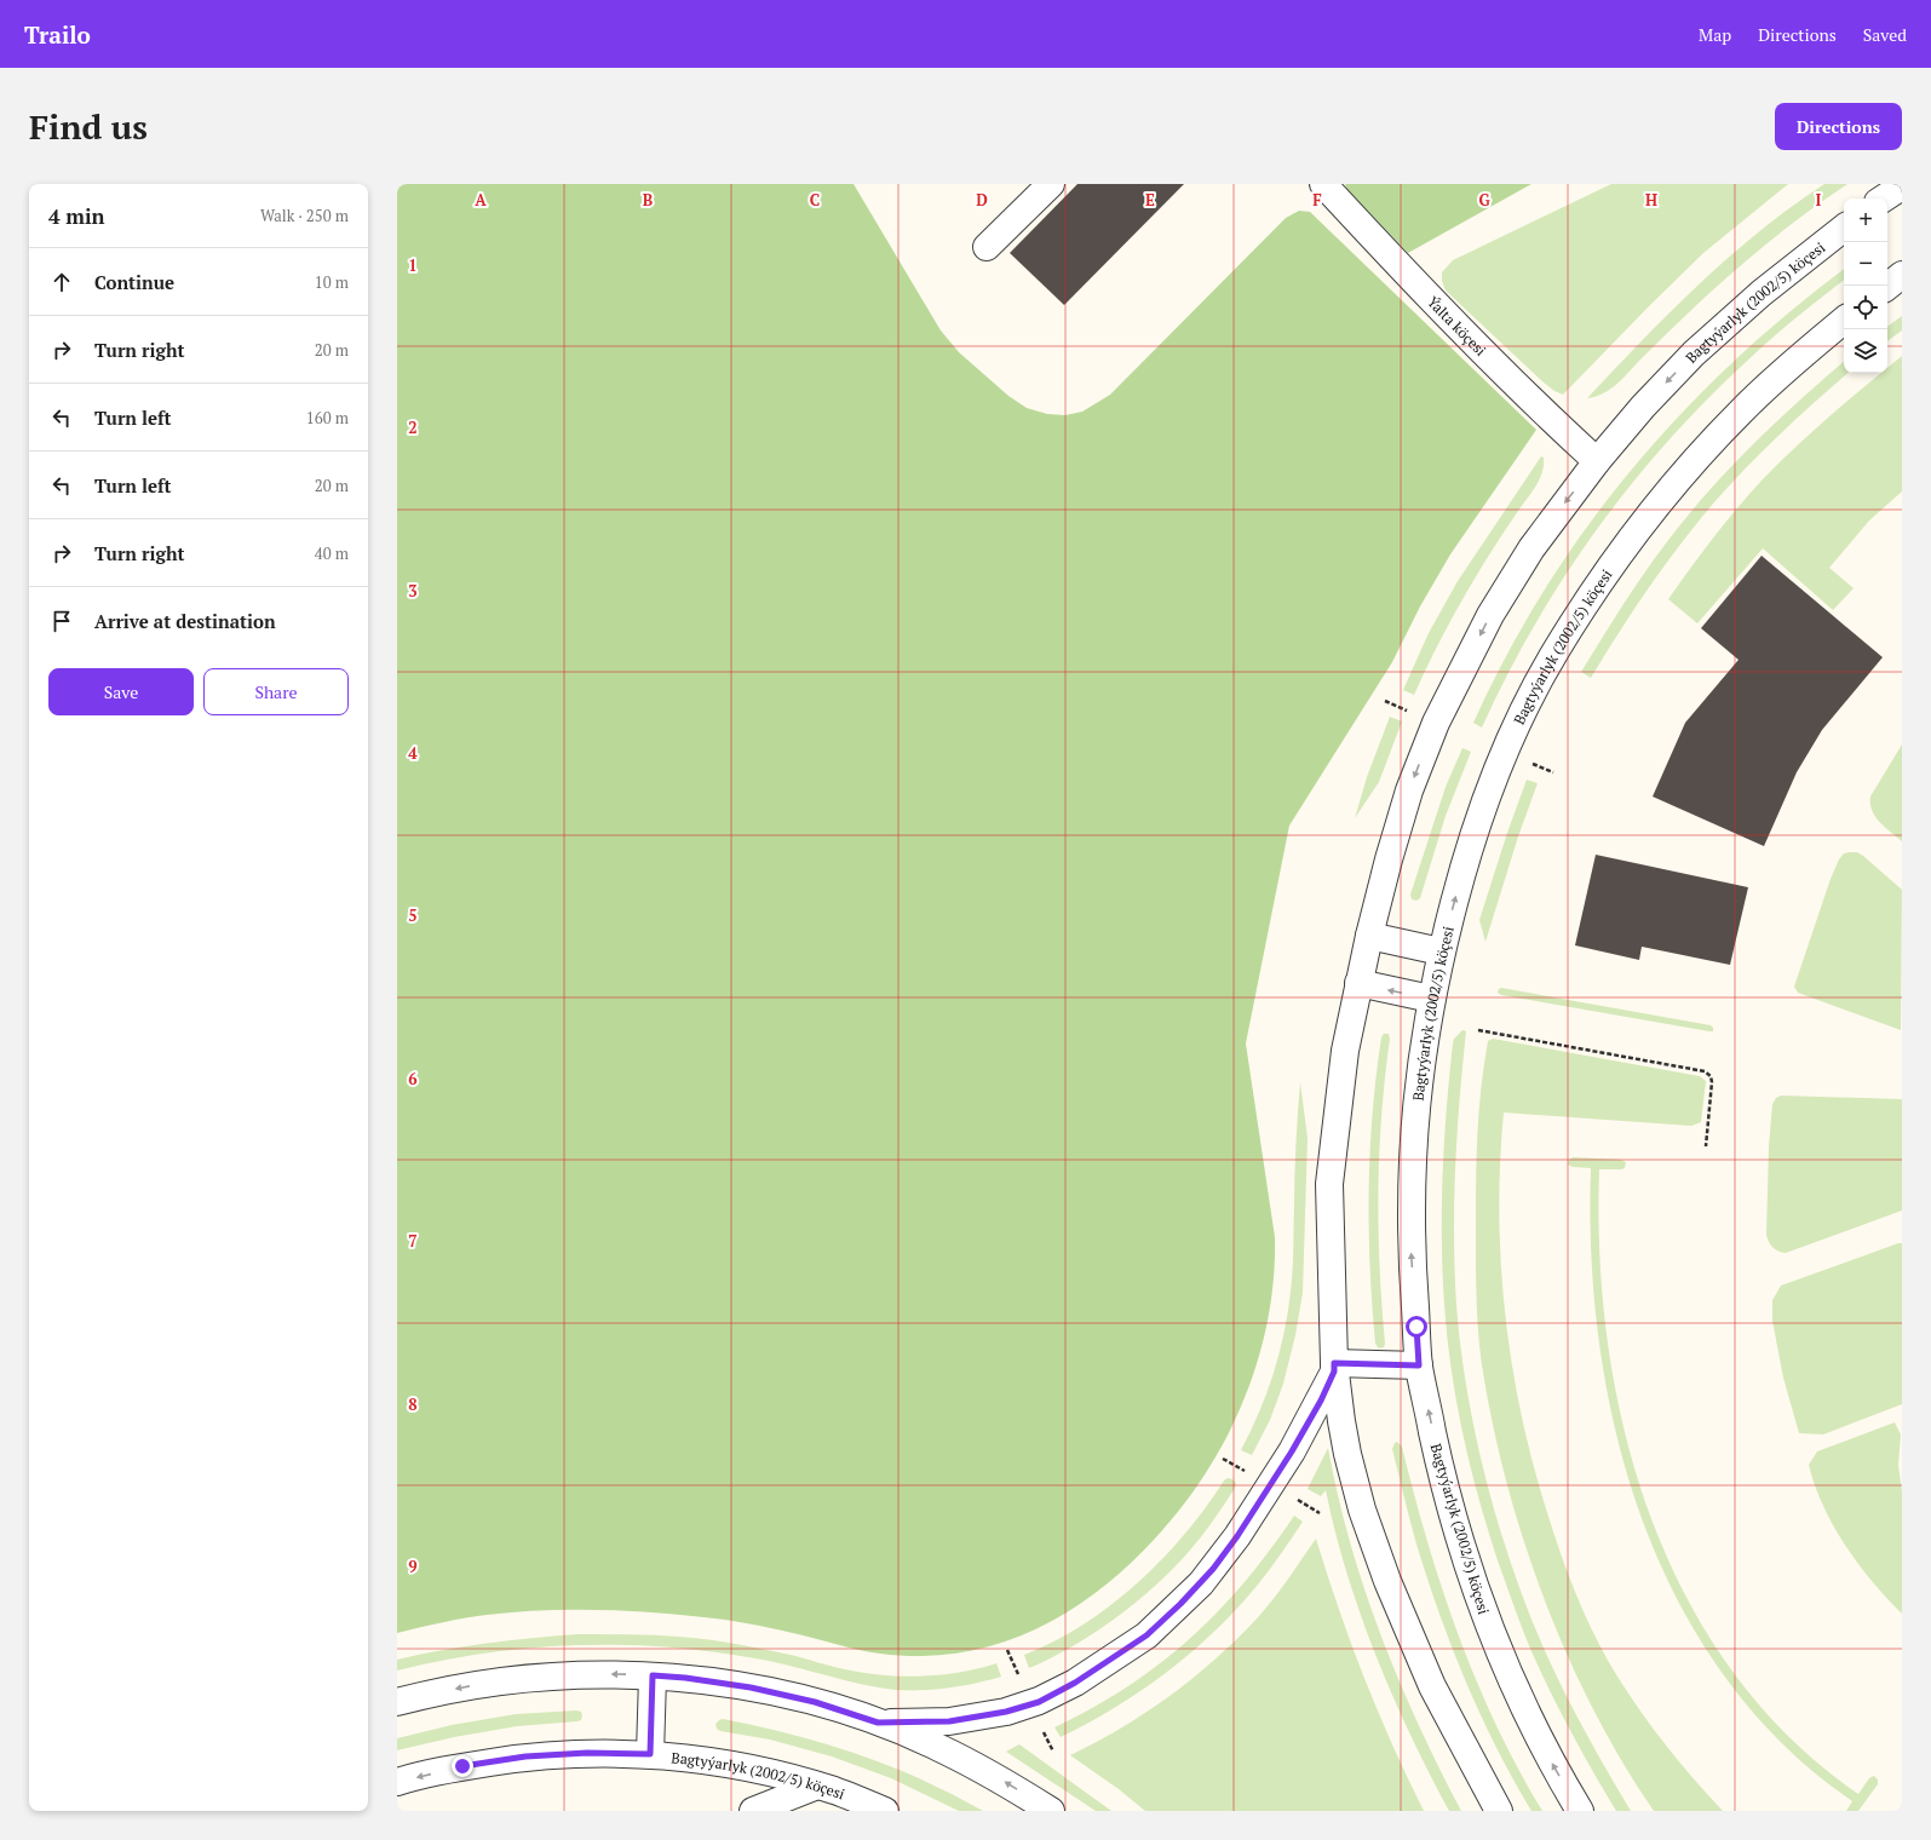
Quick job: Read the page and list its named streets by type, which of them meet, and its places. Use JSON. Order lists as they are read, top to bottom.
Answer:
{
  "streets": {
    "street": ["Bagtyýarlyk (2002/5) köçesi", "Ýalta köçesi"]
  },
  "crossings": [
    ["Bagtyýarlyk (2002/5) köçesi", "Ýalta köçesi"]
  ],
  "page": {
    "header": "Trailo",
    "nav": ["Map", "Directions", "Saved"],
    "buttons": [
      "Directions",
      ["Save", "Share"]
    ],
    "title": "Find us",
    "heading": ["4 min", "Walk · 250 m"],
    "map_buttons": ["+", "−"],
    "list": [
      ["Continue", "10 m"],
      ["Turn right", "20 m"],
      ["Turn left", "160 m"],
      ["Turn left", "20 m"],
      ["Turn right", "40 m"],
      "Arrive at destination"
    ]
  },
  "grid": {
    "columns": [
      "A",
      "B",
      "C",
      "D",
      "E",
      "F",
      "G",
      "H",
      "I"
    ],
    "rows": [
      "1",
      "2",
      "3",
      "4",
      "5",
      "6",
      "7",
      "8",
      "9"
    ]
  }
}
